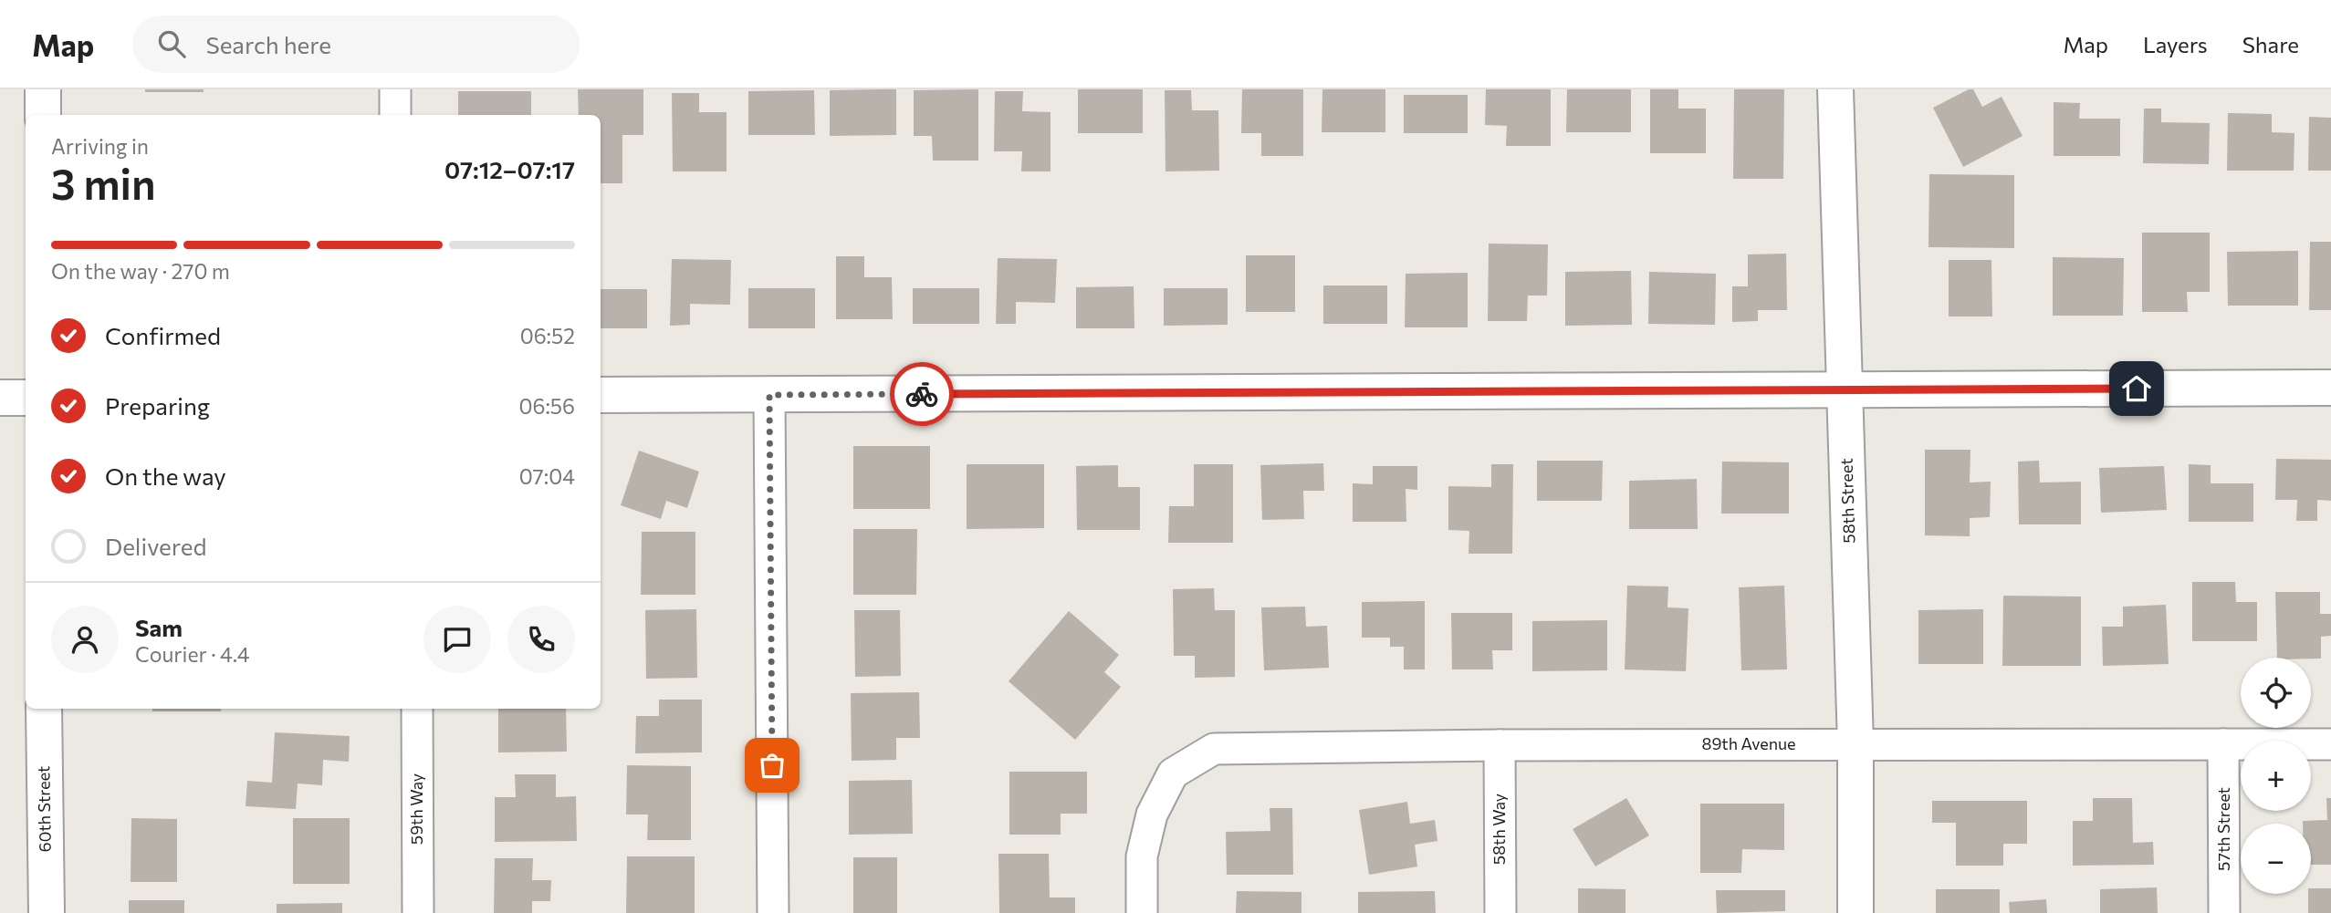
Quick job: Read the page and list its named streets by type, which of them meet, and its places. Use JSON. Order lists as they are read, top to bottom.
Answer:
{
  "streets": {
    "street": [
      "58th Street",
      "89th Avenue",
      "60th Street",
      "59th Way",
      "58th Way",
      "57th Street"
    ]
  },
  "crossings": [
    ["58th Street", "89th Avenue"],
    ["89th Avenue", "58th Way"],
    ["89th Avenue", "57th Street"]
  ],
  "page": {
    "header": "Map",
    "search": "Search here",
    "nav": ["Map", "Layers", "Share"],
    "heading": ["3 min", "Arriving in", "07:12–07:17"],
    "panel": ["Sam", "Courier · 4.4"],
    "bar": "On the way · 270 m",
    "list": [
      ["Confirmed", "06:52"],
      ["Preparing", "06:56"],
      ["On the way", "07:04"],
      "Delivered"
    ],
    "map_buttons": ["+", "−"]
  }
}
